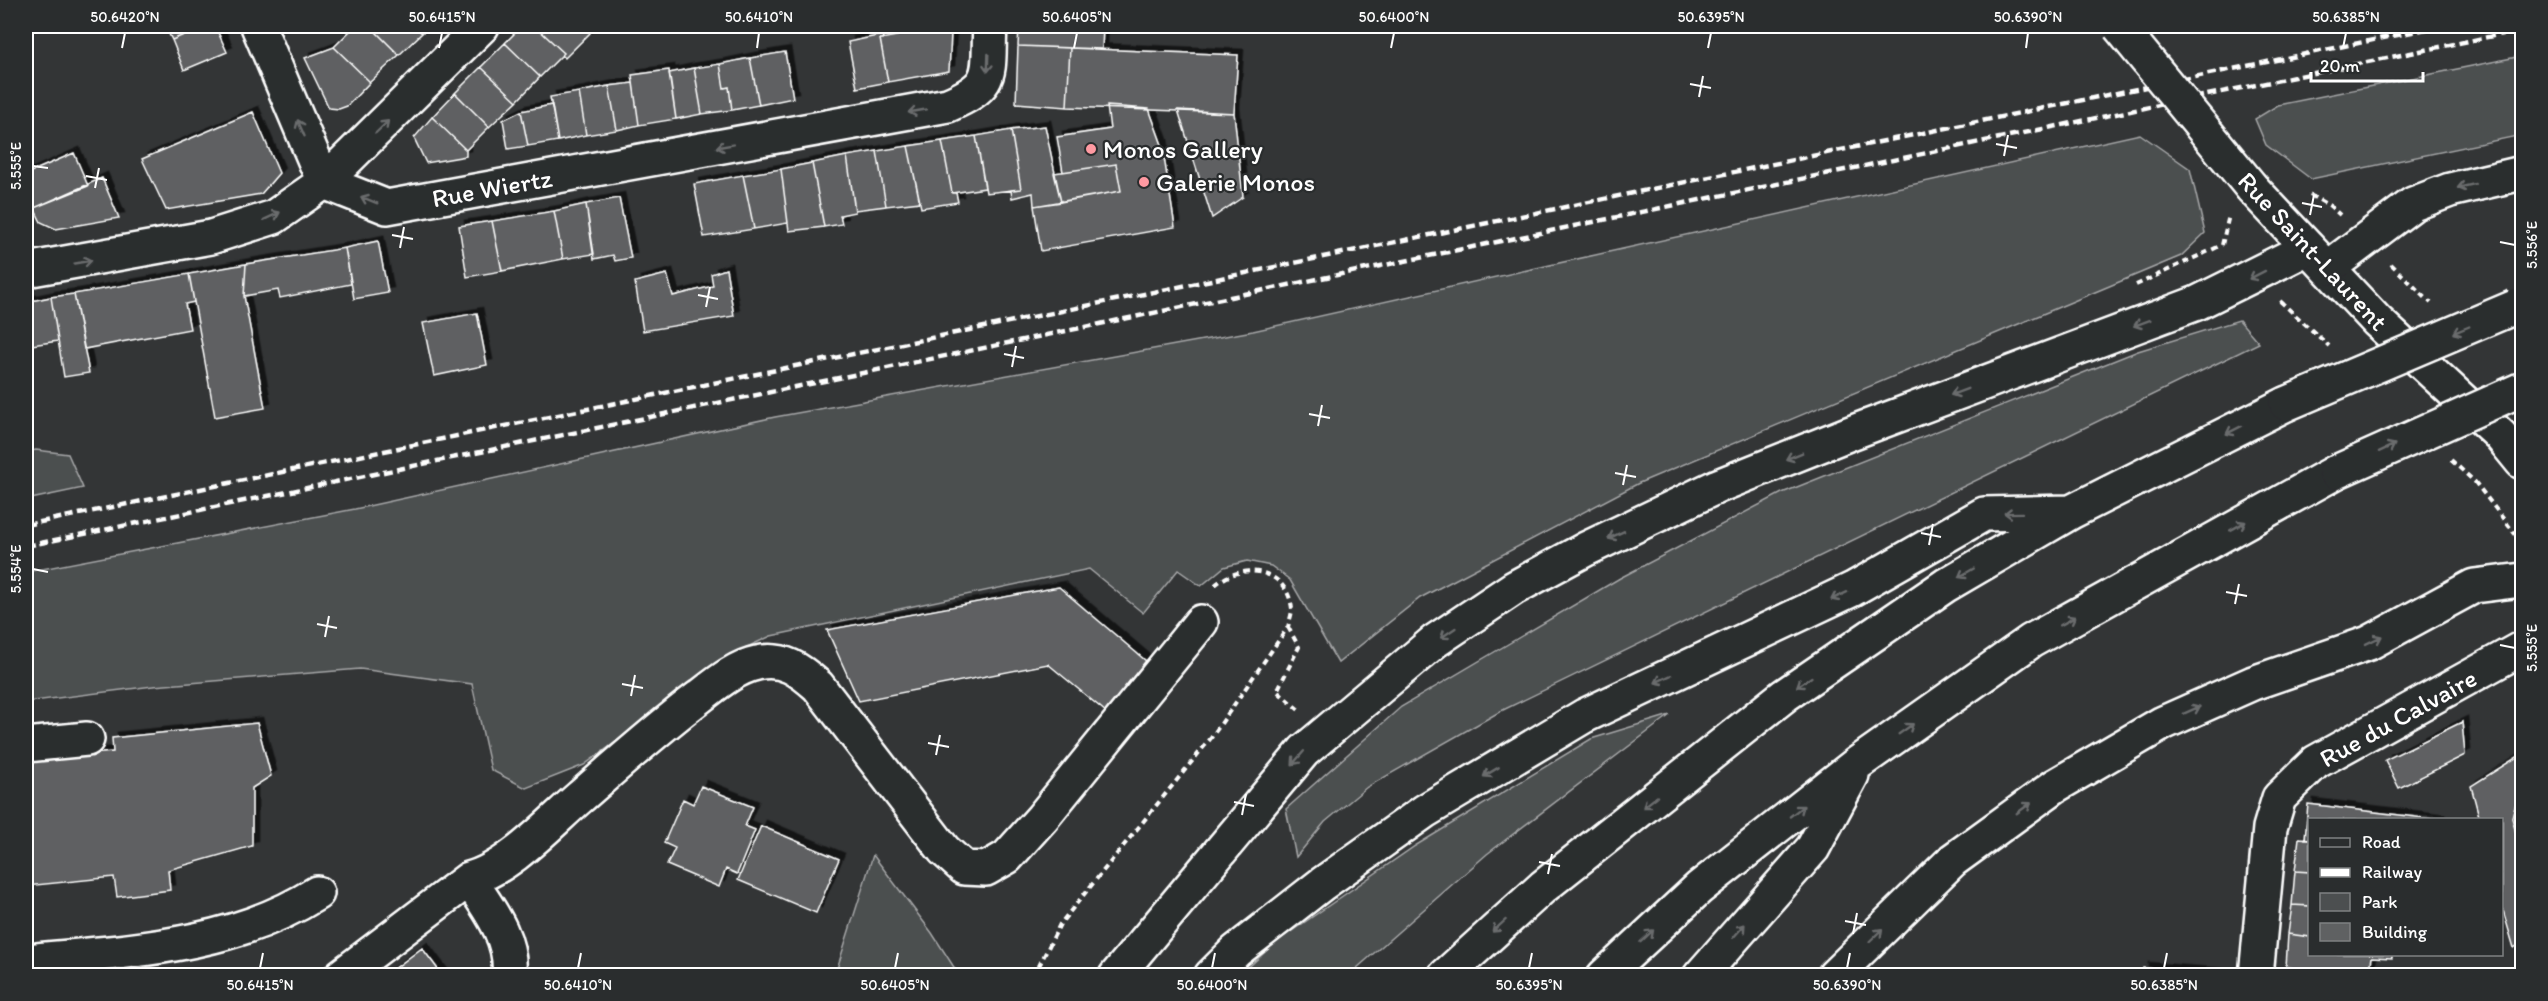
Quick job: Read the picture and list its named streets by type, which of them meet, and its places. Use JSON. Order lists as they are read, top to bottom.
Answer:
{
  "streets": {
    "main road": ["Rue Wiertz", "Rue Saint-Laurent", "Rue du Calvaire"]
  },
  "one_way": ["Rue Wiertz"],
  "places": ["Monos Gallery", "Galerie Monos"],
  "legend": [
    "Road",
    "Railway",
    "Park",
    "Building"
  ],
  "scale_bar": "20 m",
  "coordinates": [
    "50.6420°N",
    "50.6415°N",
    "50.6410°N",
    "50.6405°N",
    "50.6400°N",
    "50.6395°N",
    "50.6390°N",
    "50.6385°N",
    "5.555°E",
    "5.556°E",
    "5.554°E"
  ]
}
